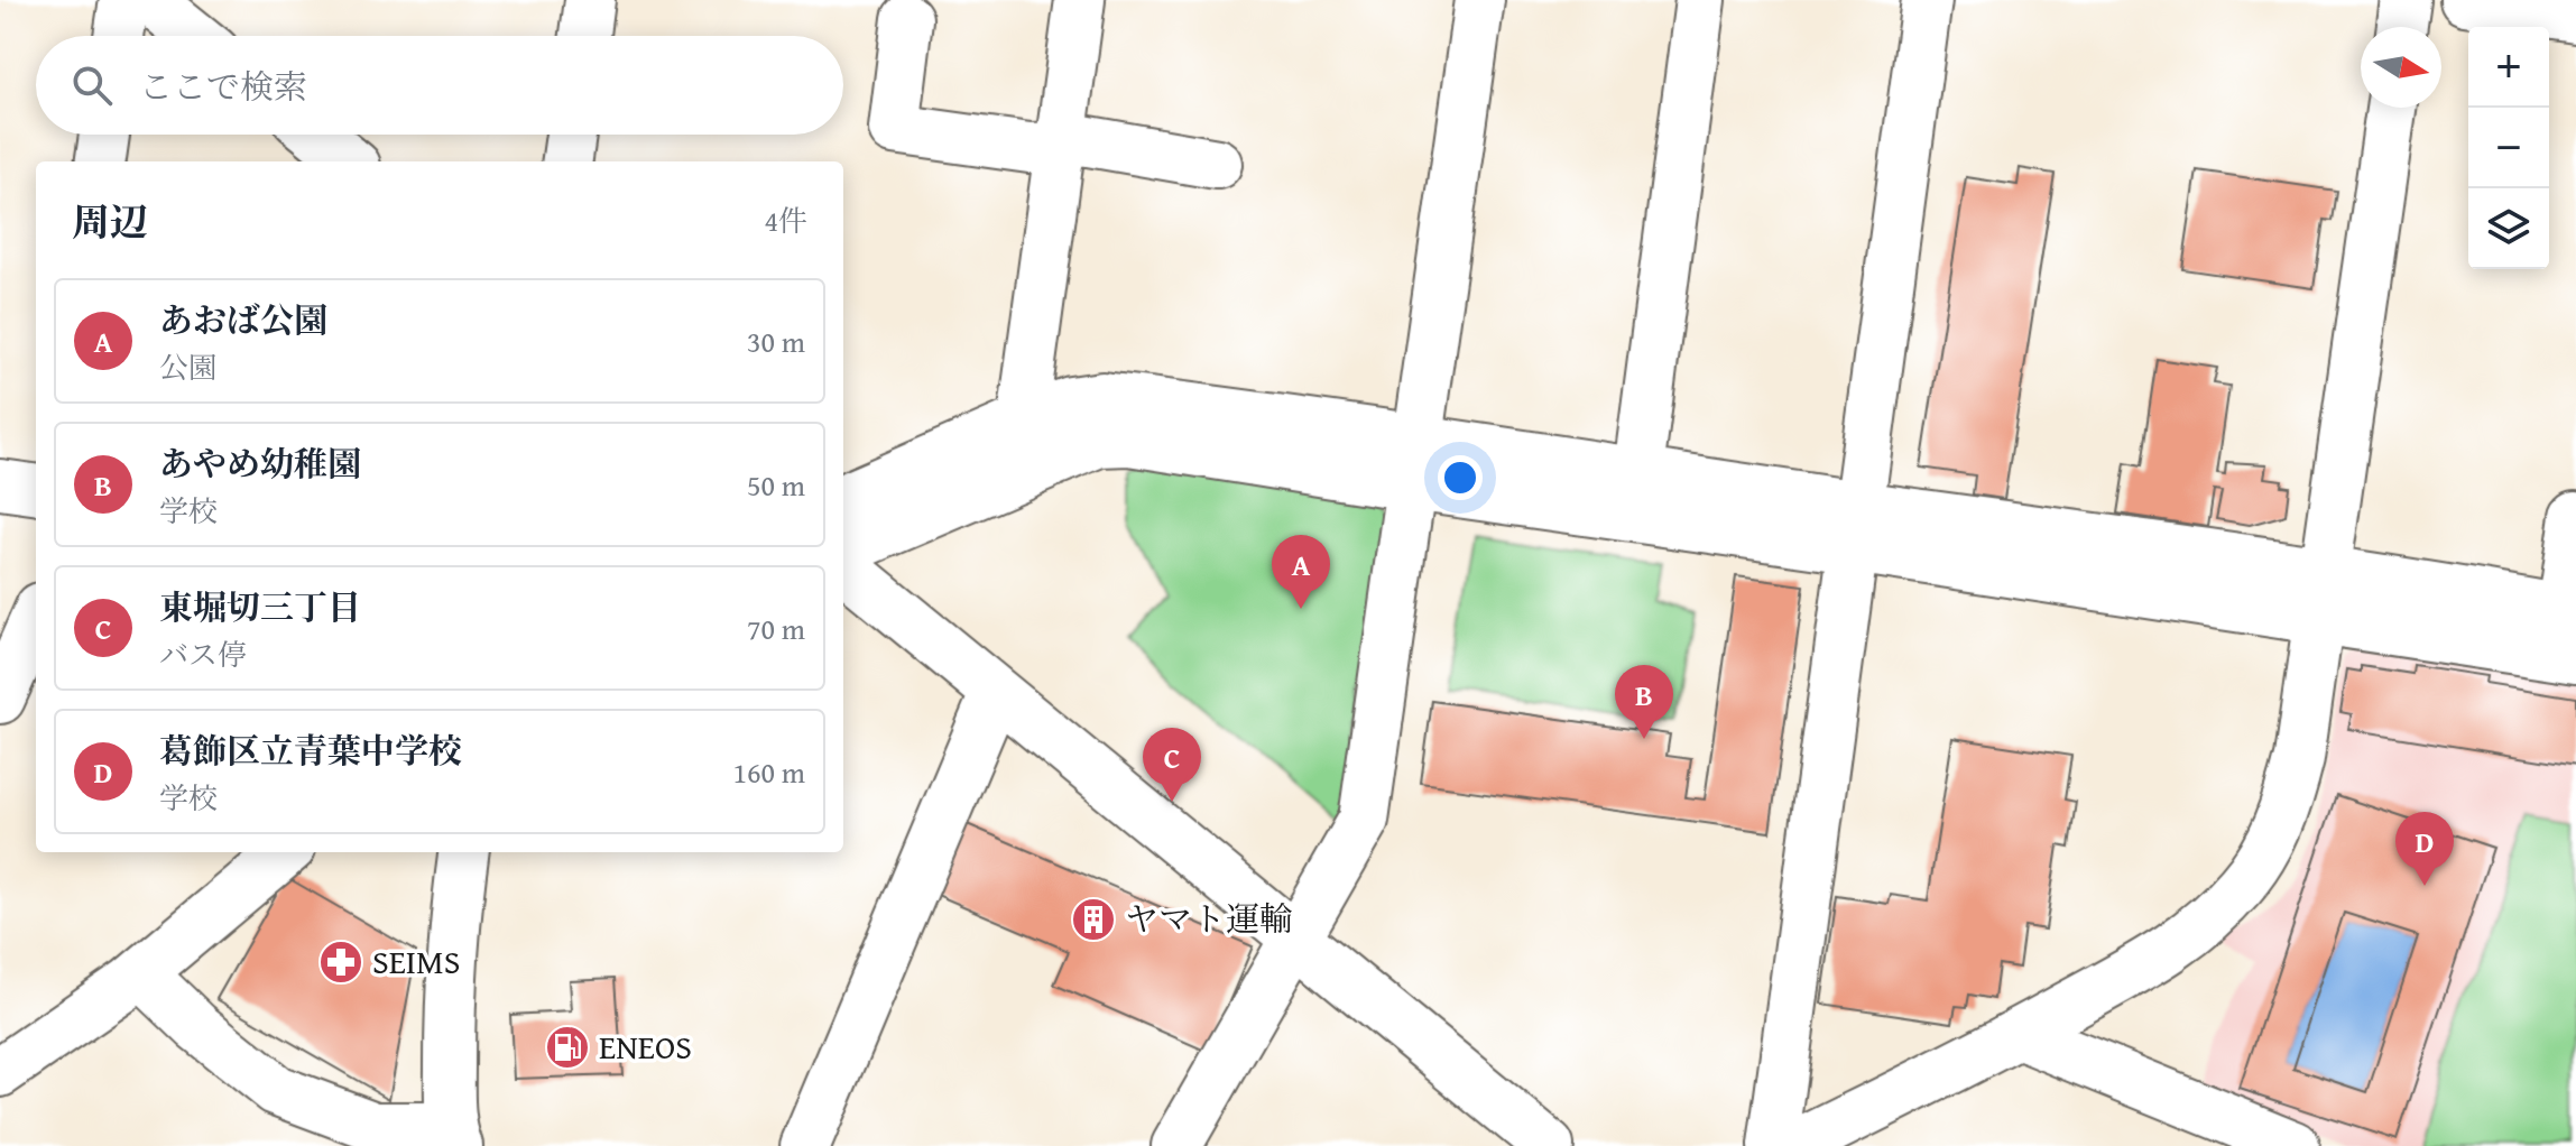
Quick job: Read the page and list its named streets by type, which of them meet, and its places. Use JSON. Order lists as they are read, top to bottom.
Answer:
{
  "places": {
    "building": ["ヤマト運輸"],
    "pharmacy": ["SEIMS"],
    "fuel station": ["ENEOS"]
  },
  "north": "right",
  "page": {
    "map_buttons": ["+", "−"],
    "search": "ここで検索",
    "heading": ["周辺", "4件"],
    "list": [
      {
        "mark": "A",
        "name": "あおば公園",
        "note": "公園",
        "value": "30 m"
      },
      {
        "mark": "B",
        "name": "あやめ幼稚園",
        "note": "学校",
        "value": "50 m"
      },
      {
        "mark": "C",
        "name": "東堀切三丁目",
        "note": "バス停",
        "value": "70 m"
      },
      {
        "mark": "D",
        "name": "葛飾区立青葉中学校",
        "note": "学校",
        "value": "160 m"
      }
    ],
    "pins": [
      "A",
      "B",
      "C",
      "D"
    ]
  }
}
